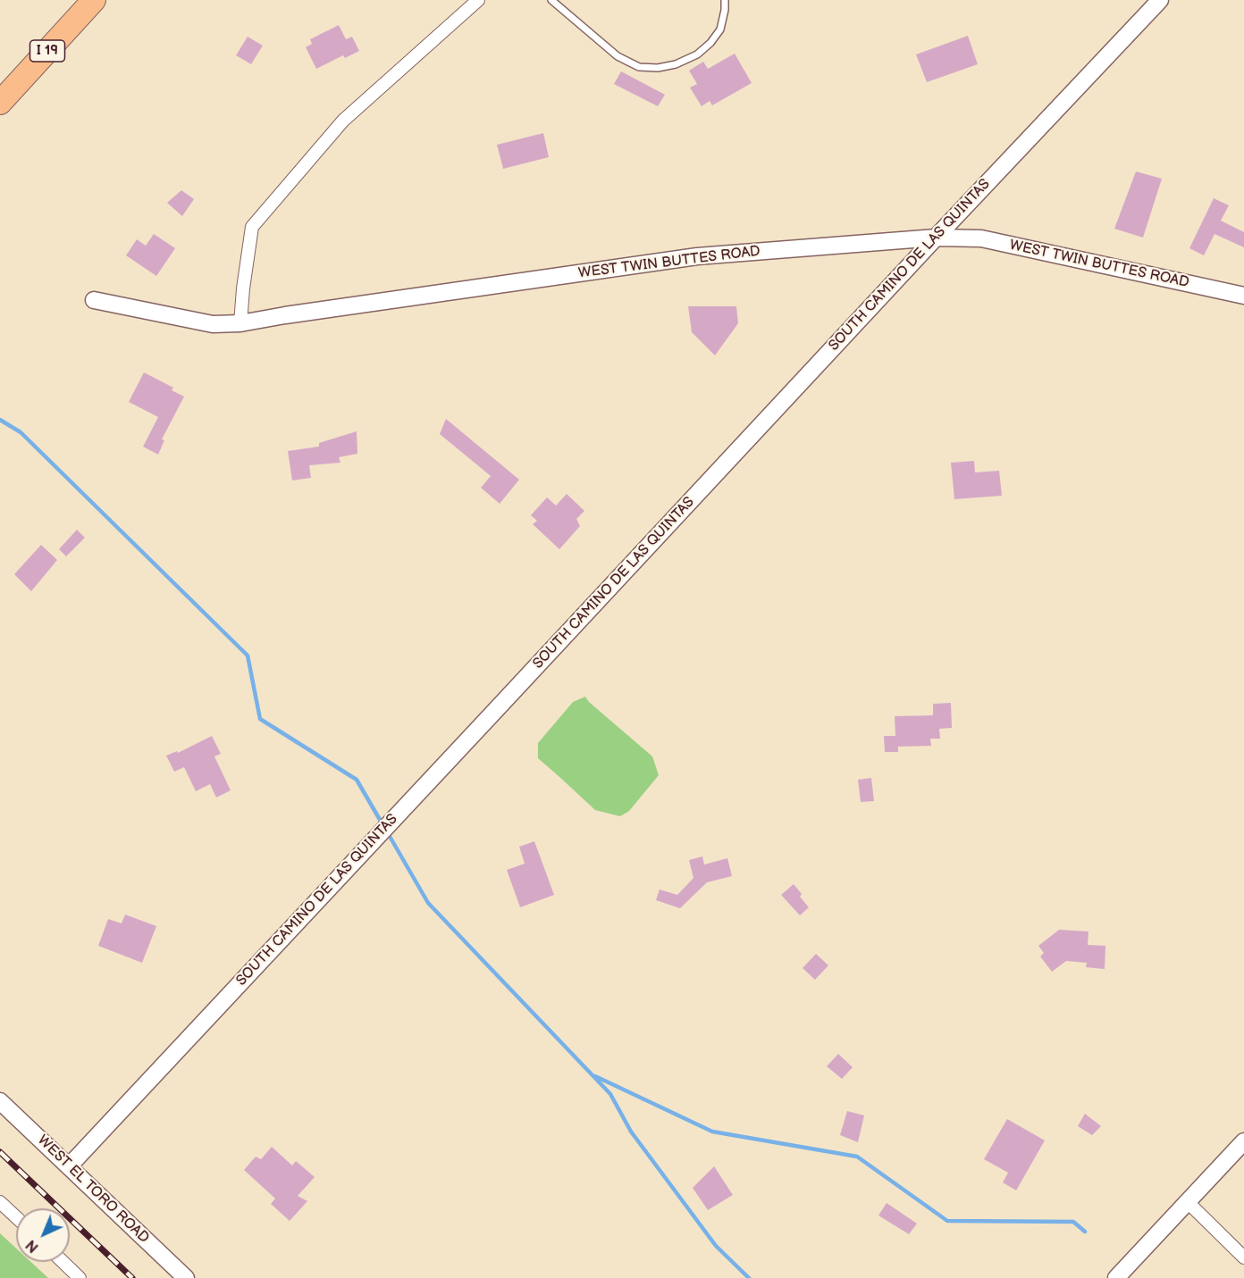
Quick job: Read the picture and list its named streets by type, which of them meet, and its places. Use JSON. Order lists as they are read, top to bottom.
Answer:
{
  "streets": {
    "highway": ["I 19"],
    "street": ["WEST TWIN BUTTES ROAD", "SOUTH CAMINO DE LAS QUINTAS", "WEST EL TORO ROAD"]
  },
  "crossings": [
    ["WEST TWIN BUTTES ROAD", "SOUTH CAMINO DE LAS QUINTAS"],
    ["SOUTH CAMINO DE LAS QUINTAS", "WEST EL TORO ROAD"]
  ],
  "north": "bottom left"
}
